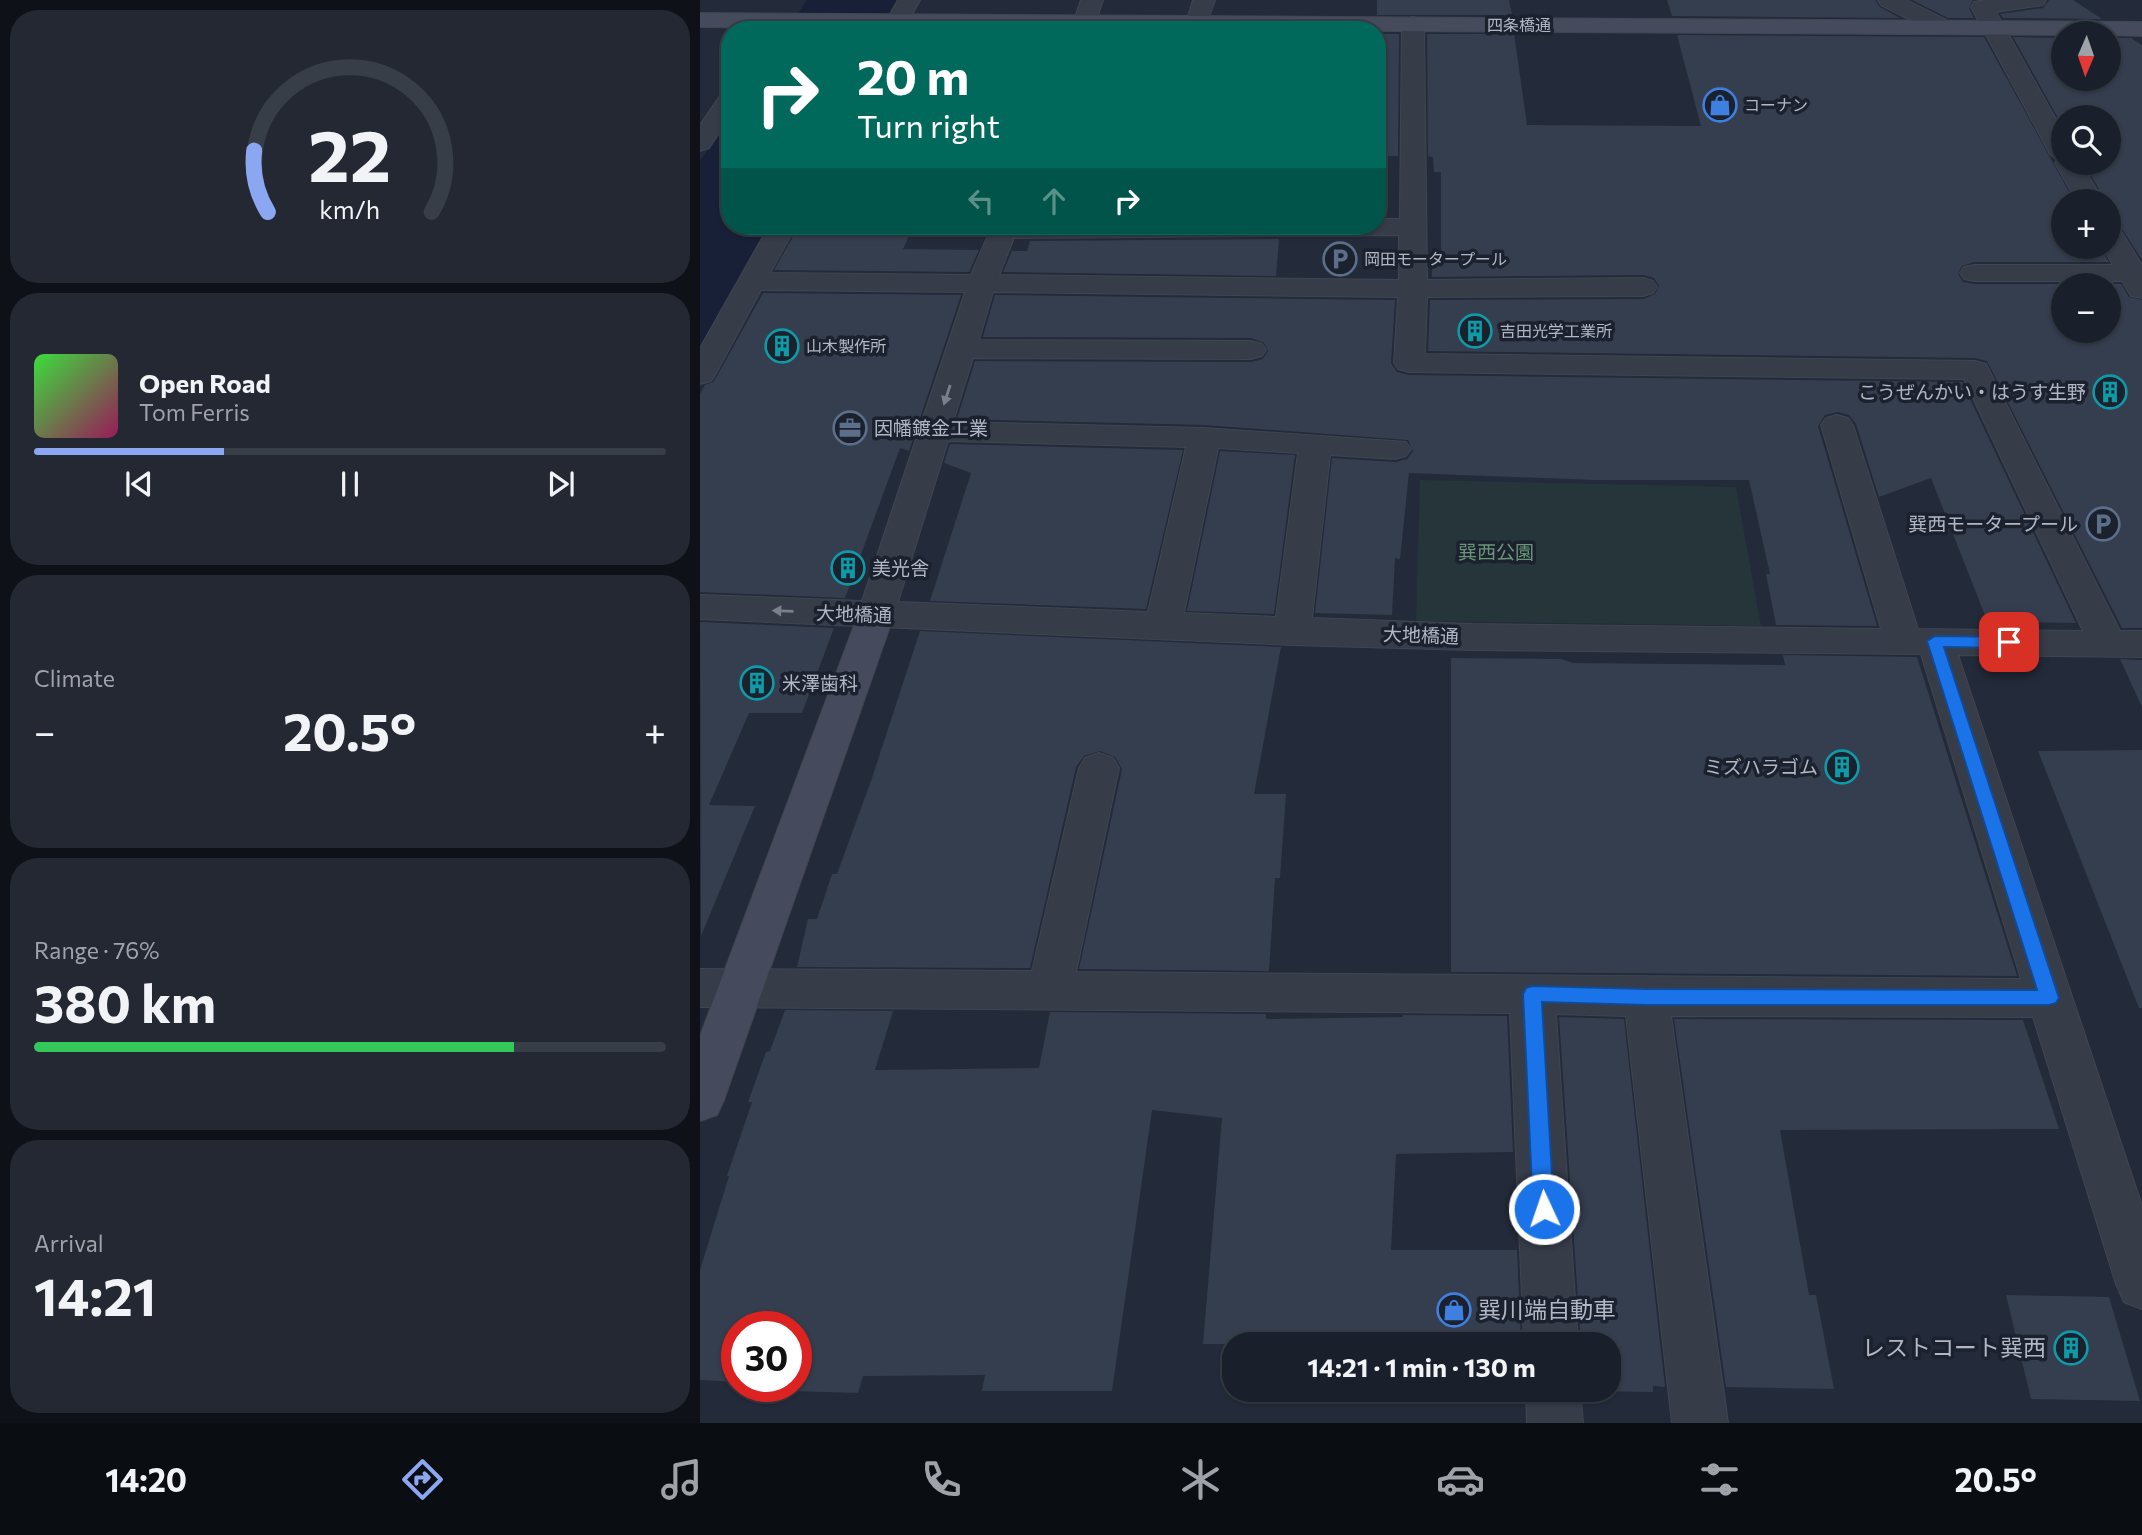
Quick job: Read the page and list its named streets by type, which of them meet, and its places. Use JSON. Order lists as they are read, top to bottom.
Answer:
{
  "streets": {
    "street": ["四条橋通", "大地橋通"]
  },
  "parks": ["巽西公園"],
  "places": {
    "shop": ["コーナン", "巽川端自動車"],
    "parking": ["岡田モータープール", "巽西モータープール"],
    "building": [
      "吉田光学工業所",
      "山木製作所",
      "こうぜんかい・はうす生野",
      "美光舎",
      "米澤歯科",
      "ミズハラゴム",
      "レストコート巽西"
    ],
    "office": ["因幡鍍金工業"]
  },
  "north": "bottom",
  "page": {
    "map_buttons": ["+", "−"],
    "turn": ["20 m", "Turn right"],
    "song": ["Open Road", "Tom Ferris"],
    "tile": [
      "Climate",
      ["Range · 76%", "380 km"],
      ["Arrival", "14:21"]
    ],
    "heat": ["−", "20.5°", "+"],
    "limit": "30",
    "trip": "14:21 · 1 min · 130 m",
    "tabs": ["14:20", "20.5°"],
    "gauge": ["22", "km/h"]
  }
}
